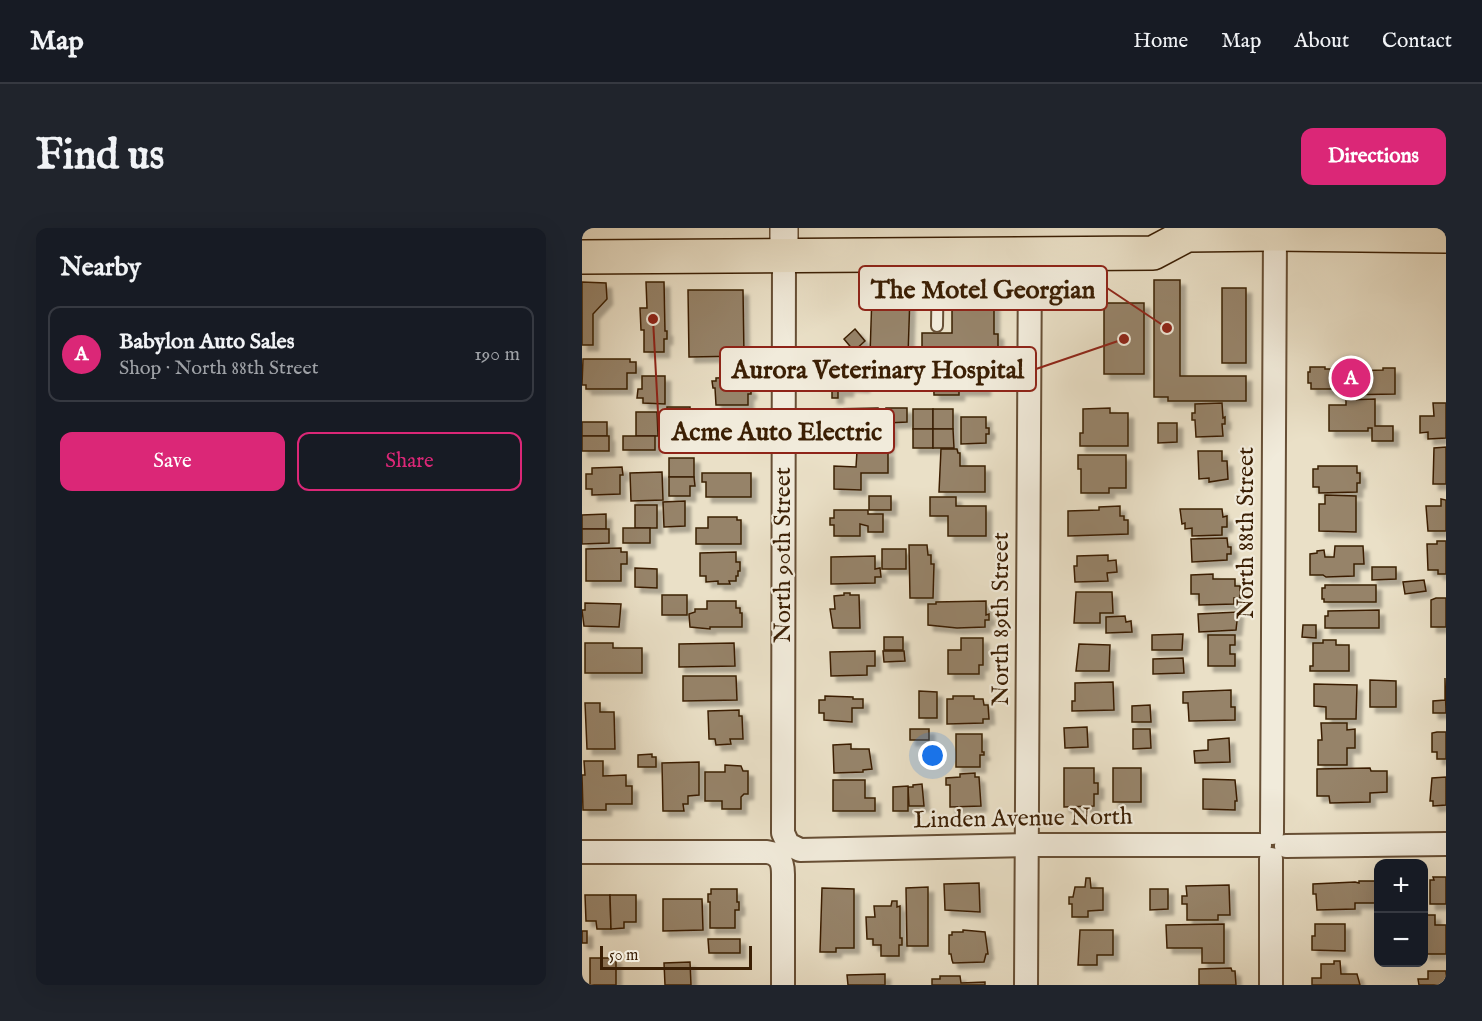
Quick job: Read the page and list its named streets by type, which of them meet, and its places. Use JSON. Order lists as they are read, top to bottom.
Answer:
{
  "streets": {
    "street": [
      "North 88th Street",
      "North 90th Street",
      "North 89th Street",
      "Linden Avenue North"
    ]
  },
  "crossings": [
    ["North 88th Street", "Linden Avenue North"],
    ["North 90th Street", "Linden Avenue North"],
    ["North 89th Street", "Linden Avenue North"]
  ],
  "places": ["Acme Auto Electric", "The Motel Georgian", "Aurora Veterinary Hospital"],
  "scale_bar": "50 m",
  "page": {
    "header": "Map",
    "nav": [
      "Home",
      "Map",
      "About",
      "Contact"
    ],
    "buttons": [
      "Directions",
      ["Save", "Share"]
    ],
    "title": "Find us",
    "heading": "Nearby",
    "list": [
      {
        "mark": "A",
        "name": "Babylon Auto Sales",
        "note": "Shop · North 88th Street",
        "value": "190 m"
      }
    ],
    "pins": "A",
    "map_buttons": ["+", "−"],
    "scale": "50 m"
  }
}
